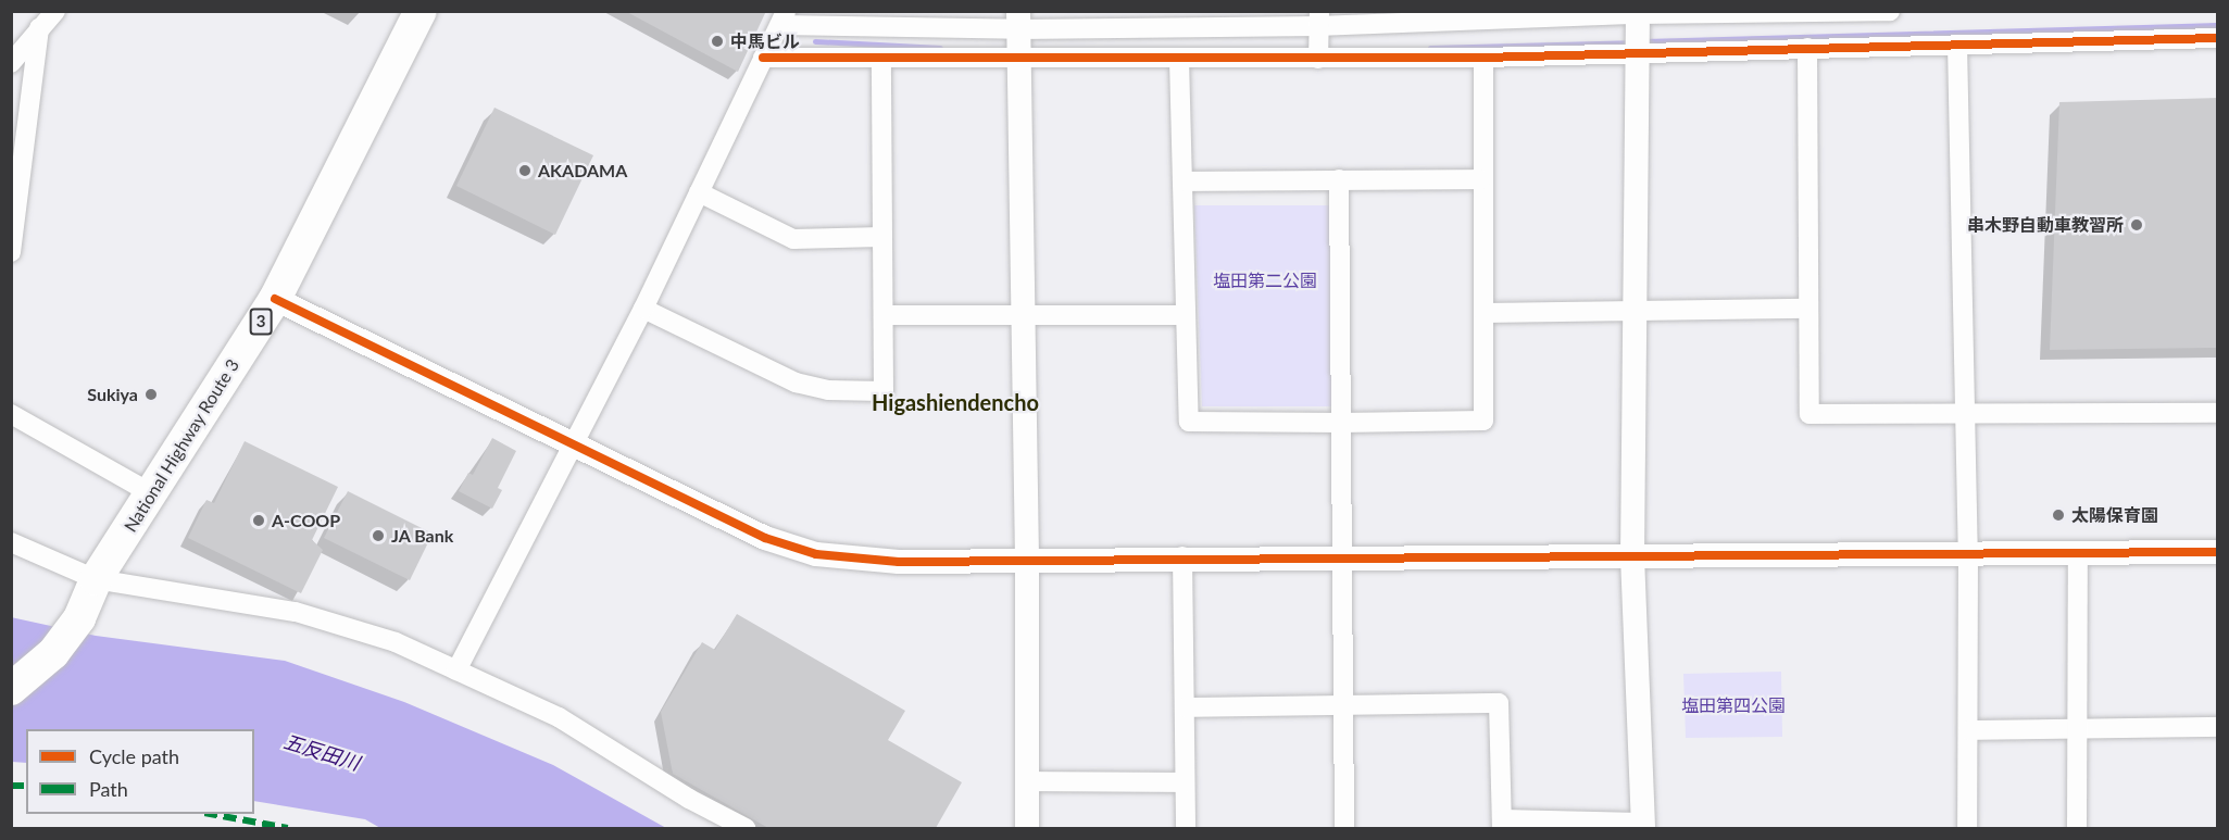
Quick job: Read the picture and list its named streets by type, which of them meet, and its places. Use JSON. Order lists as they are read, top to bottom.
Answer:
{
  "streets": {
    "highway": ["3", "National Highway Route 3"]
  },
  "districts": ["Higashiendencho"],
  "water": ["五反田川"],
  "parks": ["塩田第二公園", "塩田第四公園"],
  "places": [
    "中馬ビル",
    "AKADAMA",
    "串木野自動車教習所",
    "Sukiya",
    "太陽保育園",
    "A-COOP",
    "JA Bank"
  ],
  "legend": ["Cycle path", "Path"]
}
